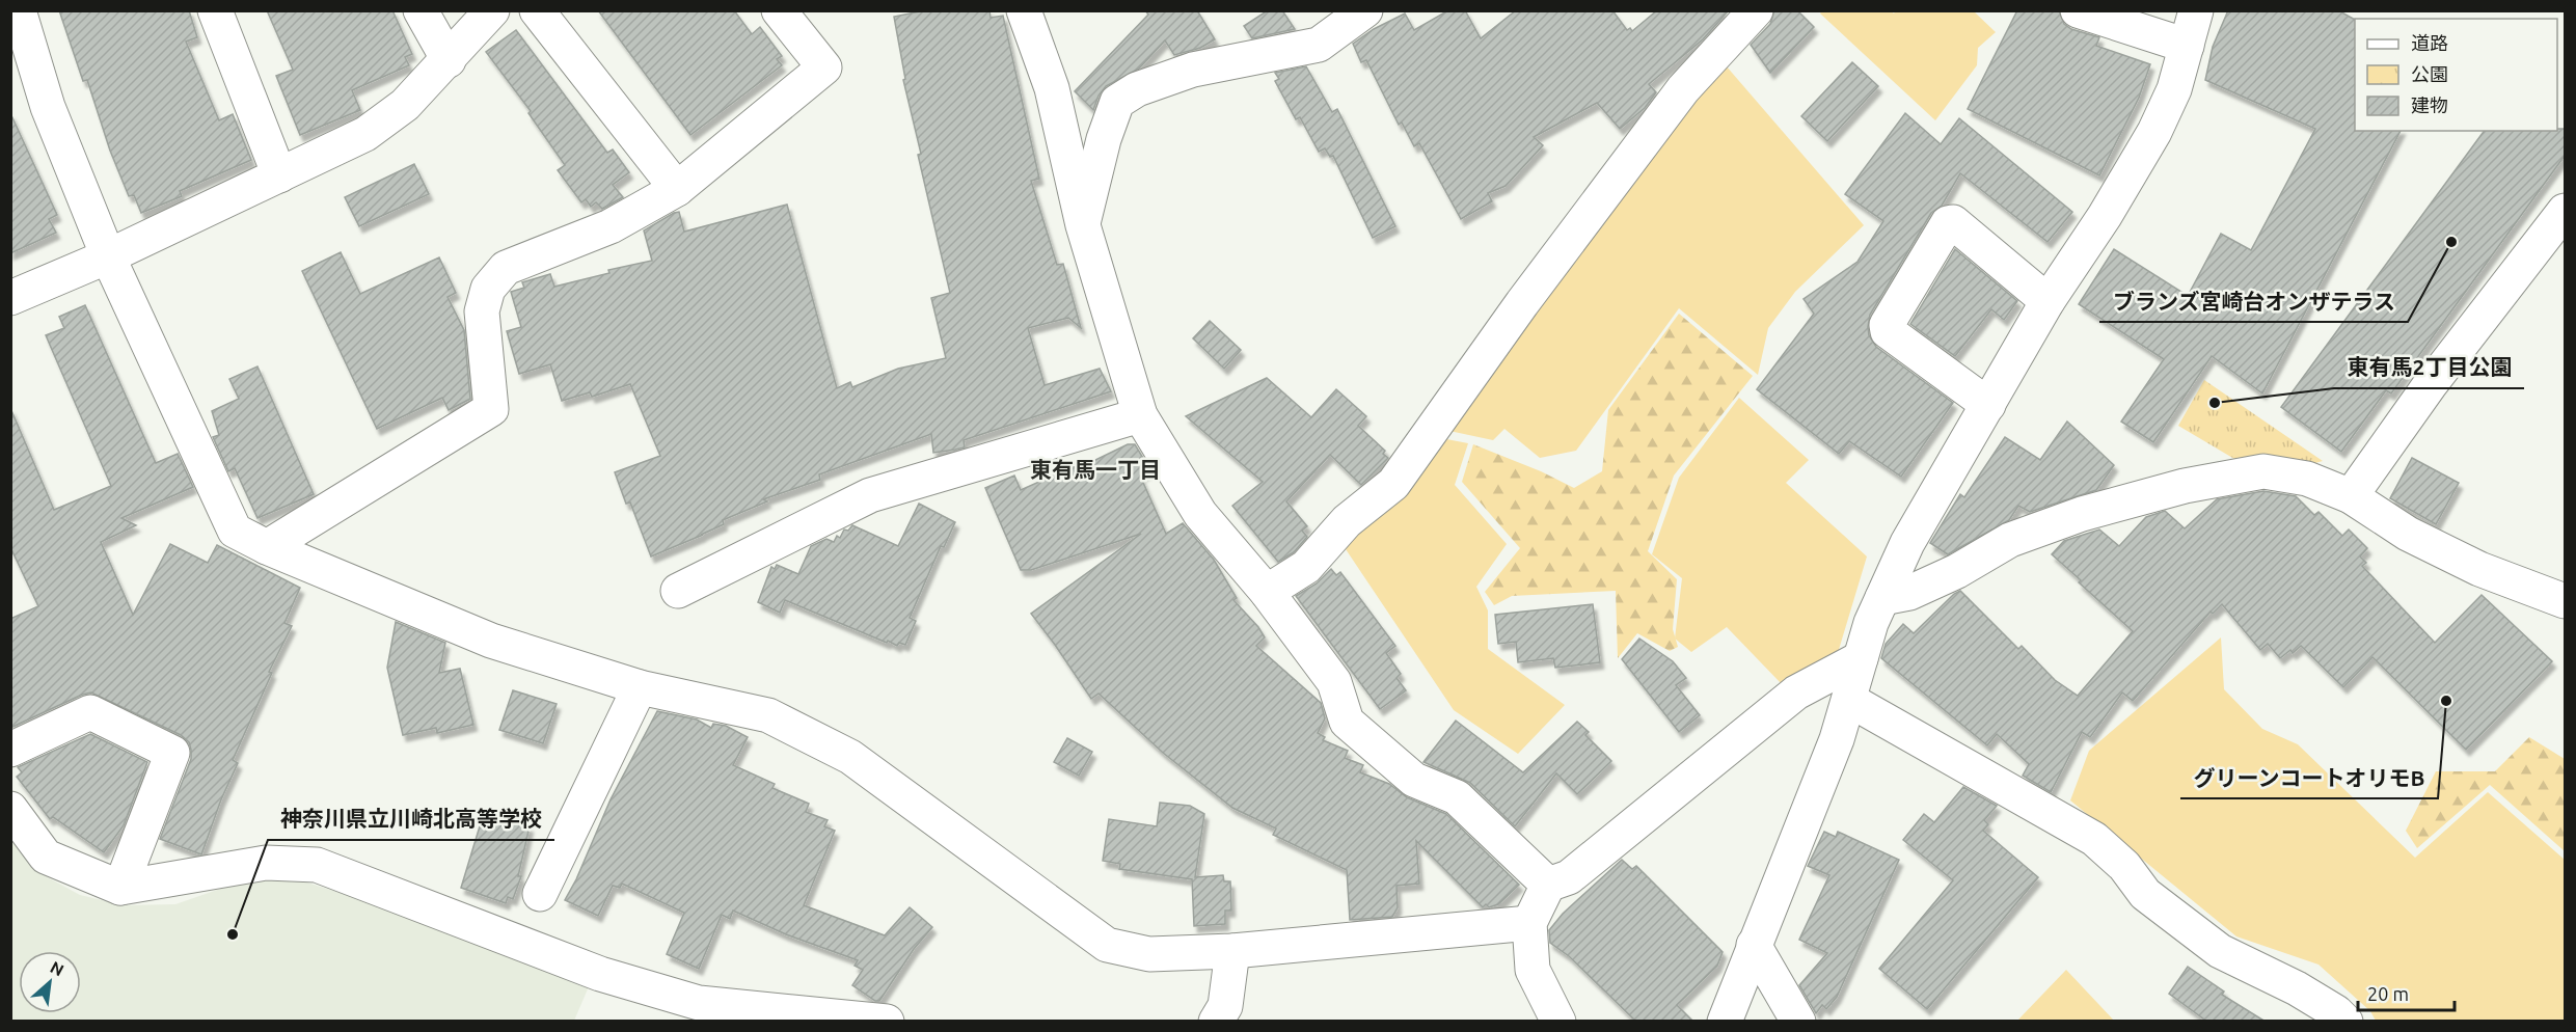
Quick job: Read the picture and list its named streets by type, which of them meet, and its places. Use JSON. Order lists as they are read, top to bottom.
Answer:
{
  "districts": ["東有馬一丁目"],
  "places": [
    "ブランズ宮崎台オンザテラス",
    "東有馬2丁目公園",
    "グリーンコートオリモB",
    "神奈川県立川崎北高等学校"
  ],
  "legend": ["道路", "公園", "建物"],
  "scale_bar": "20 m",
  "north": "top right"
}
